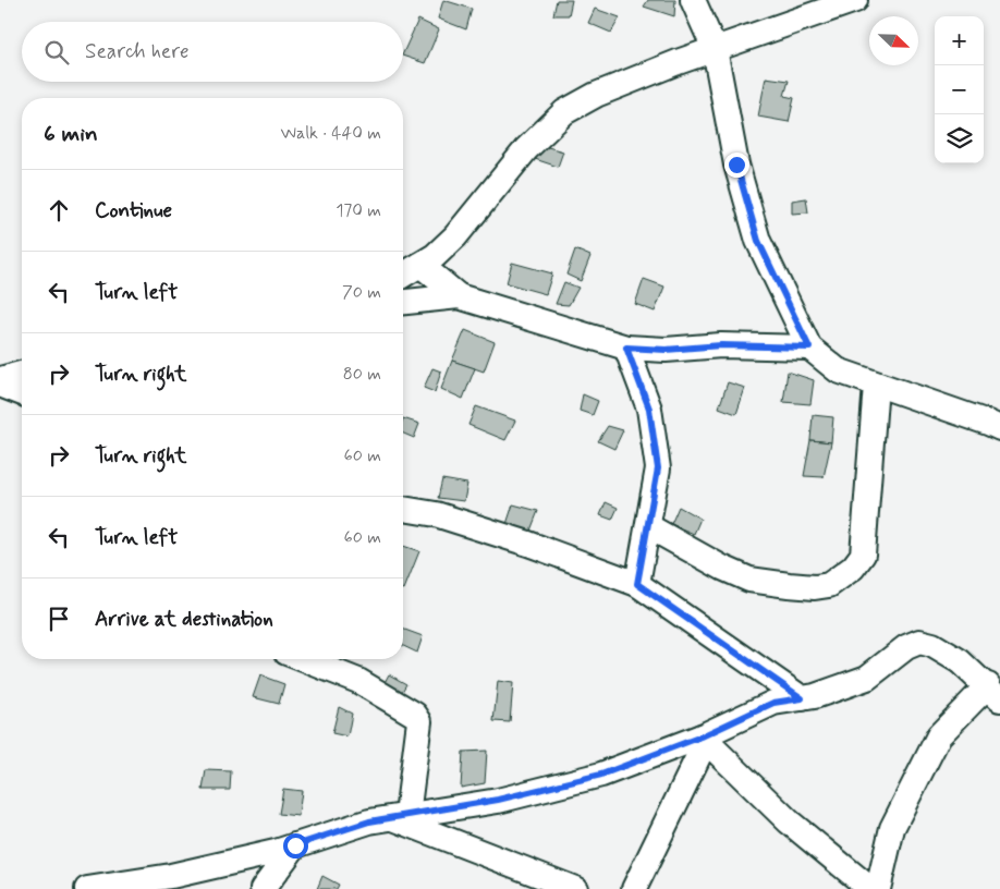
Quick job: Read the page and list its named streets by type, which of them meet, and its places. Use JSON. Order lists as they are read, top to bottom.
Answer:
{
  "north": "bottom right",
  "page": {
    "map_buttons": ["+", "−"],
    "search": "Search here",
    "heading": ["6 min", "Walk · 440 m"],
    "list": [
      ["Continue", "170 m"],
      ["Turn left", "70 m"],
      ["Turn right", "80 m"],
      ["Turn right", "60 m"],
      ["Turn left", "60 m"],
      "Arrive at destination"
    ]
  }
}
